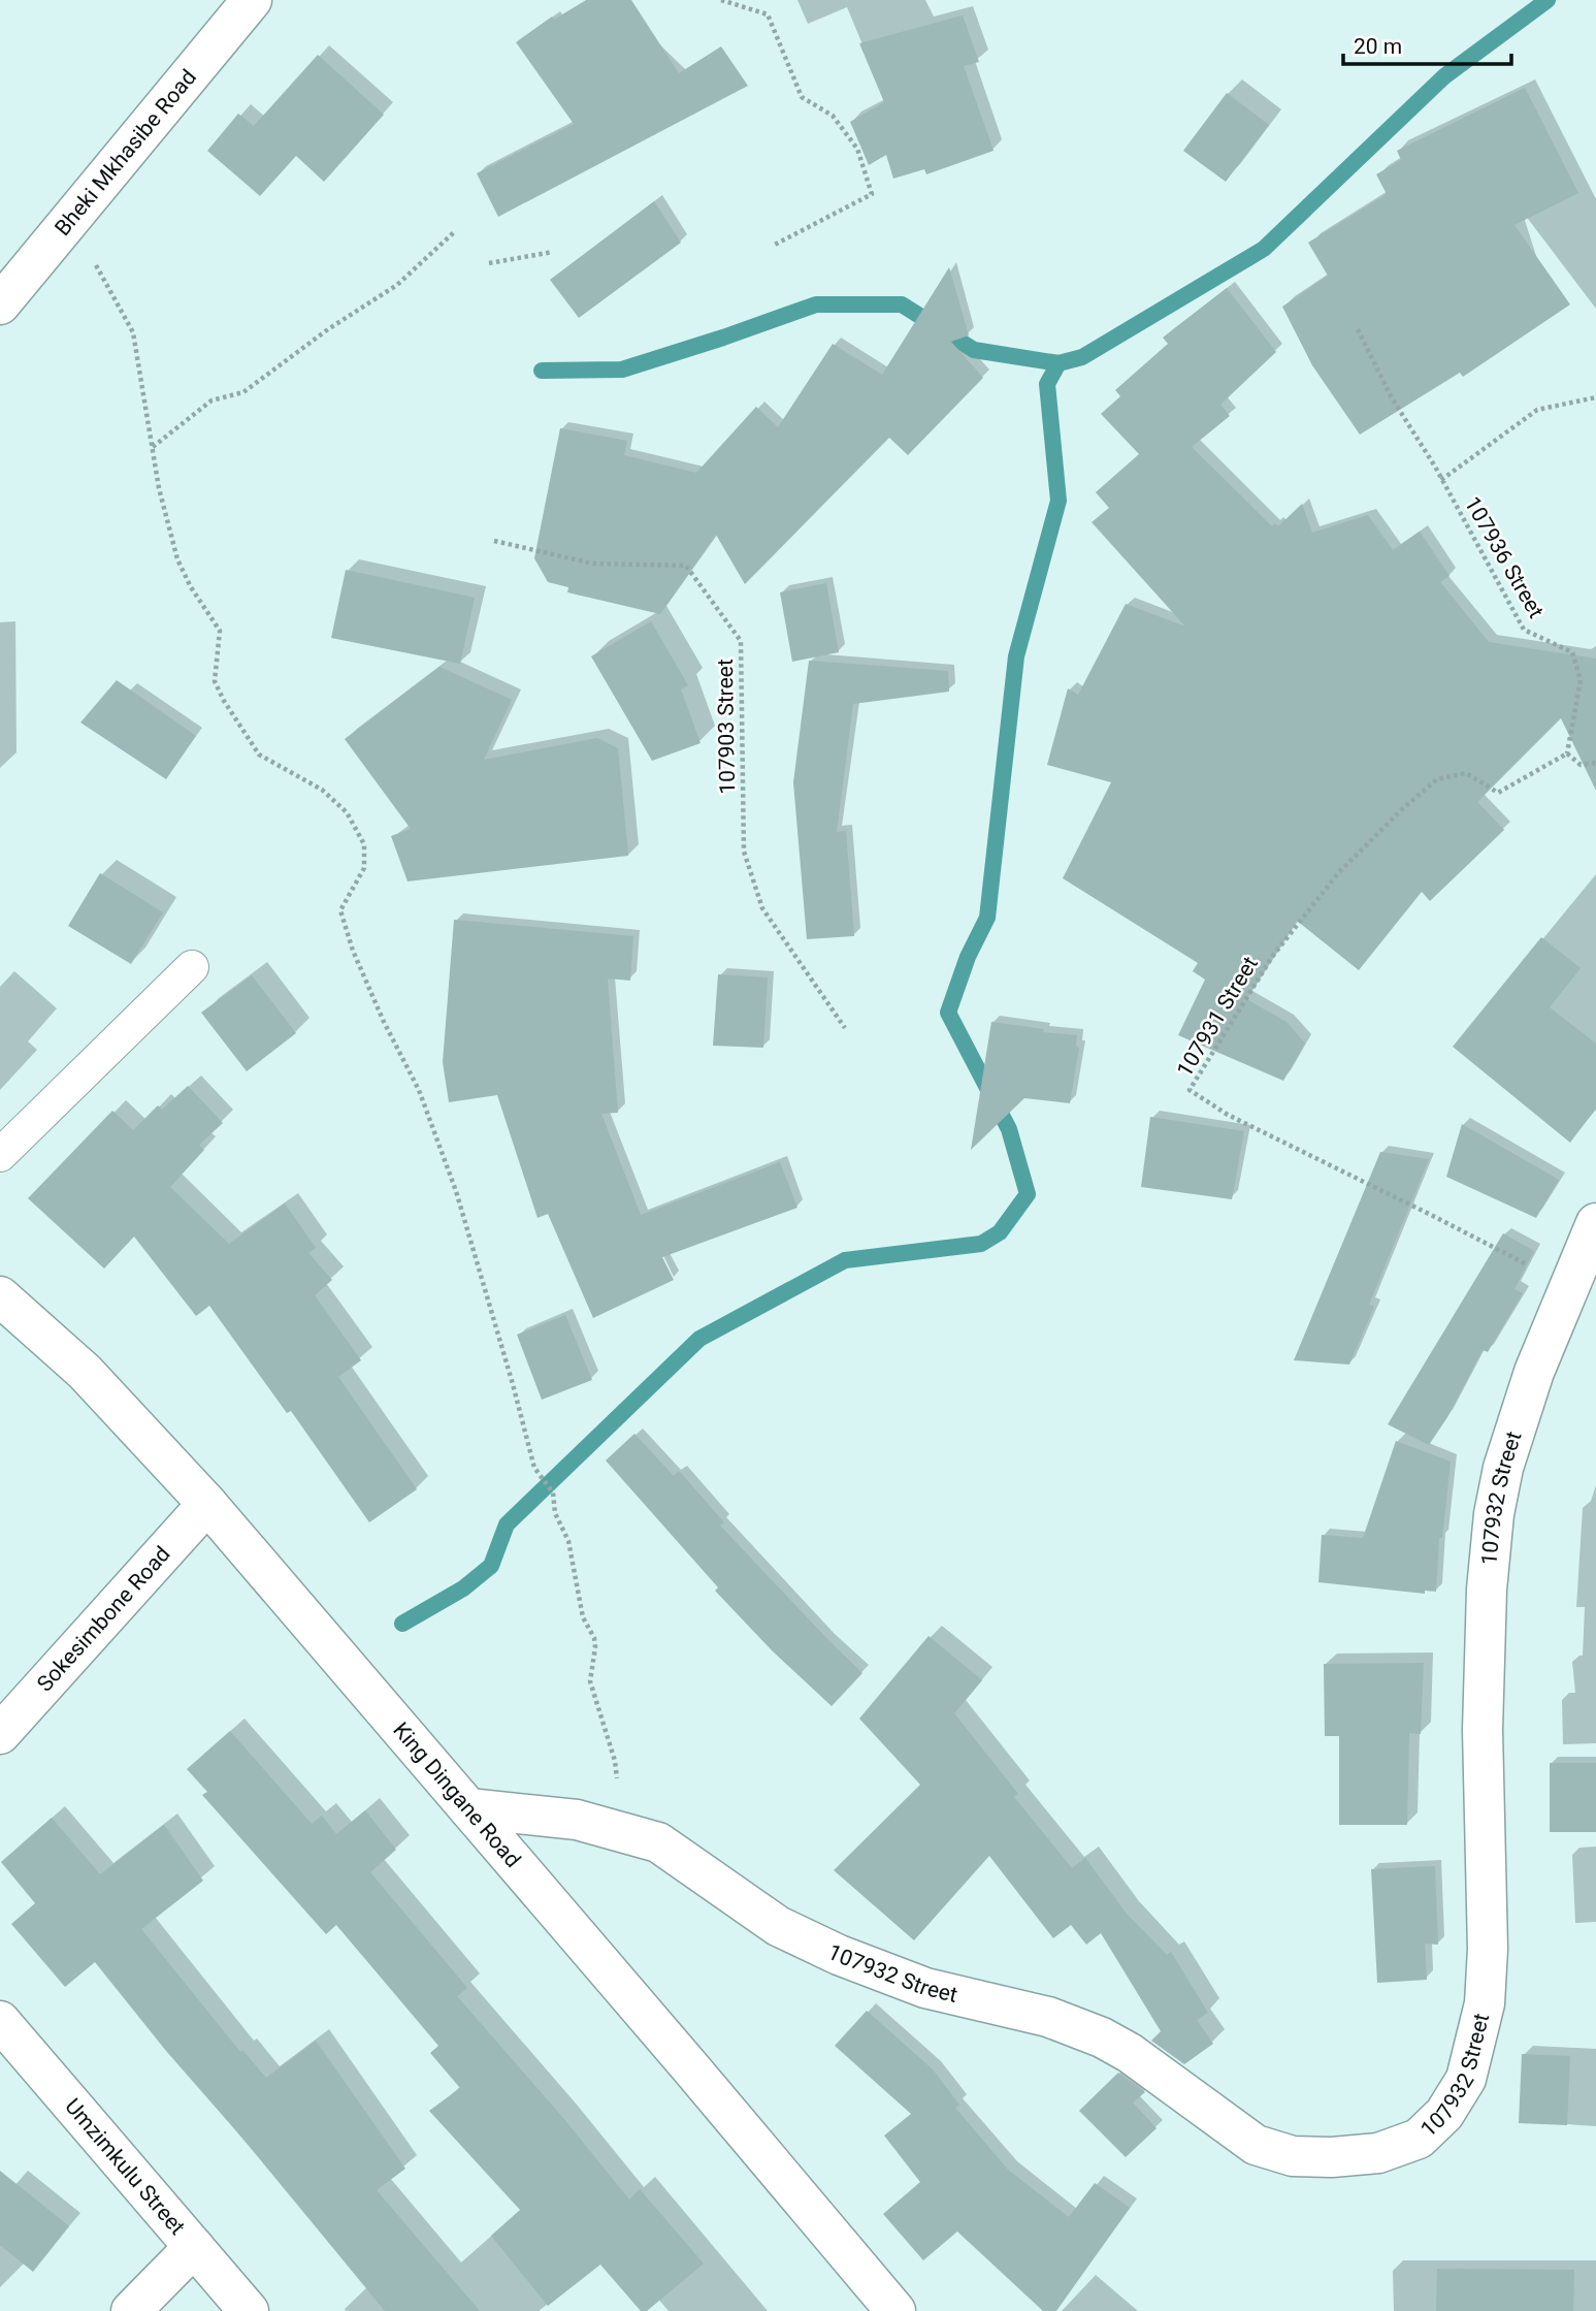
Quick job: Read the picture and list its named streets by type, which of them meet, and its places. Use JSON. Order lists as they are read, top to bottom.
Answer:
{
  "streets": {
    "street": [
      "Bheki Mkhasibe Road",
      "107932 Street",
      "Sokesimbone Road",
      "King Dingane Road",
      "Umzimkulu Street"
    ],
    "path": ["107936 Street", "107903 Street", "107931 Street"]
  },
  "crossings": [
    ["107936 Street", "107931 Street"],
    ["107931 Street", "107932 Street"],
    ["107932 Street", "King Dingane Road"],
    ["Sokesimbone Road", "King Dingane Road"]
  ],
  "scale_bar": "20 m"
}
